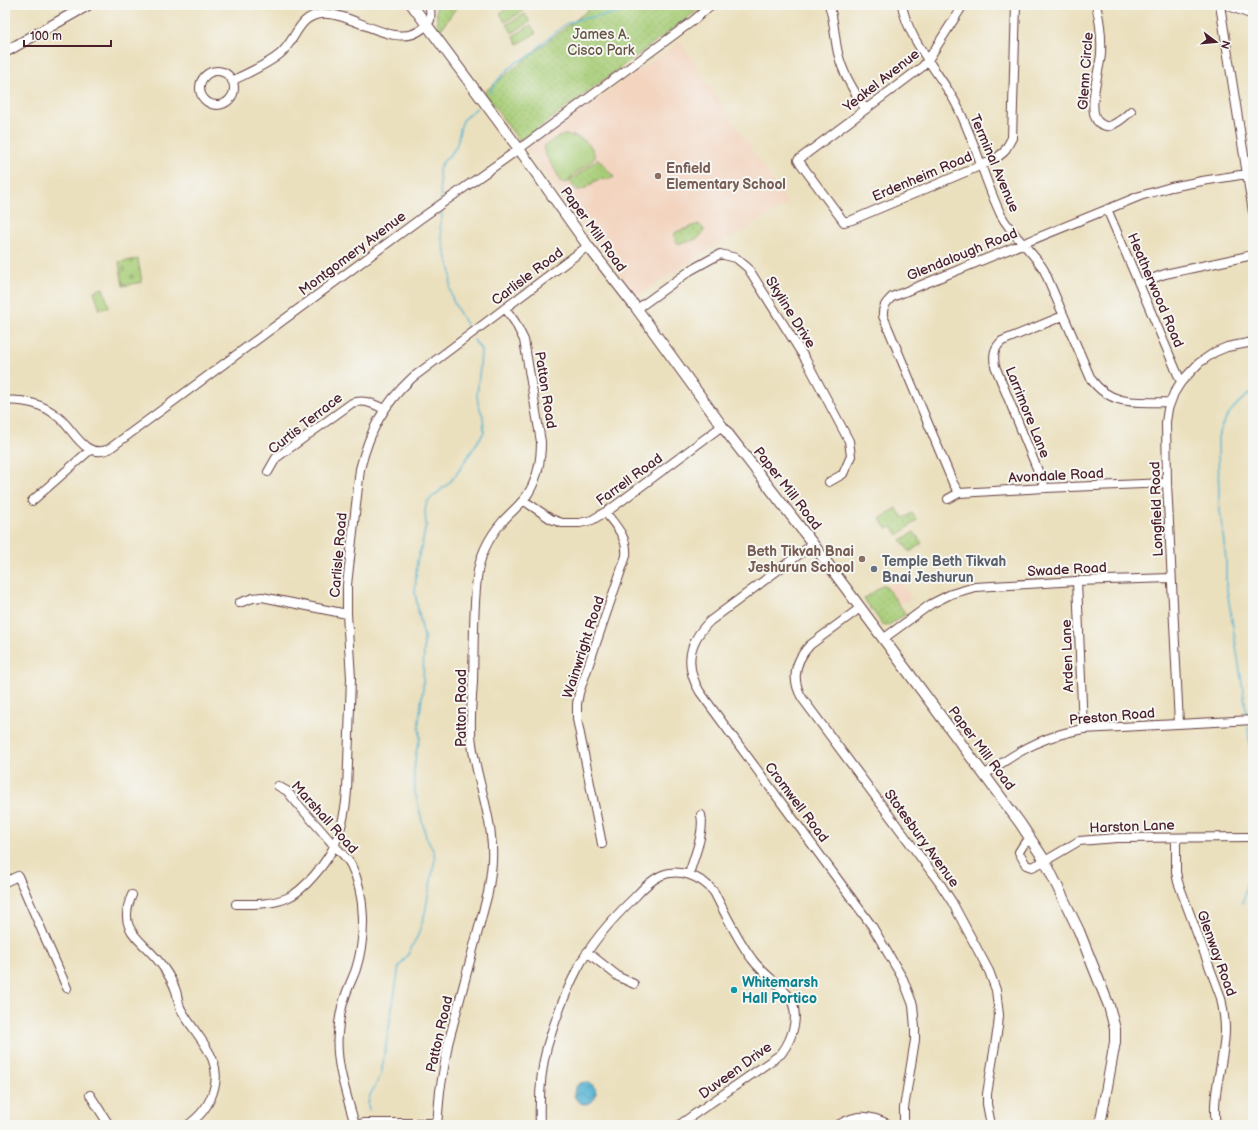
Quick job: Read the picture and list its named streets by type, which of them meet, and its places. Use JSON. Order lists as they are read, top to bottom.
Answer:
{
  "streets": {
    "main road": ["Paper Mill Road"],
    "street": [
      "Glenn Circle",
      "Yeakel Avenue",
      "Terminal Avenue",
      "Erdenheim Road",
      "Montgomery Avenue",
      "Glendalough Road",
      "Carlisle Road",
      "Heatherwood Road",
      "Skyline Drive",
      "Patton Road",
      "Larrimore Lane",
      "Curtis Terrace",
      "Avondale Road",
      "Farrell Road",
      "Longfield Road",
      "Swade Road",
      "Wainwright Road",
      "Arden Lane",
      "Preston Road",
      "Cromwell Road",
      "Marshall Road",
      "Harston Lane",
      "Stotesbury Avenue",
      "Glenway Road",
      "Duveen Drive"
    ]
  },
  "crossings": [
    ["Yeakel Avenue", "Terminal Avenue"],
    ["Yeakel Avenue", "Erdenheim Road"],
    ["Terminal Avenue", "Erdenheim Road"],
    ["Terminal Avenue", "Glendalough Road"],
    ["Terminal Avenue", "Larrimore Lane"],
    ["Terminal Avenue", "Longfield Road"],
    ["Paper Mill Road", "Montgomery Avenue"],
    ["Paper Mill Road", "Carlisle Road"],
    ["Paper Mill Road", "Skyline Drive"],
    ["Paper Mill Road", "Farrell Road"],
    ["Paper Mill Road", "Swade Road"],
    ["Paper Mill Road", "Preston Road"],
    ["Paper Mill Road", "Cromwell Road"],
    ["Paper Mill Road", "Harston Lane"],
    ["Paper Mill Road", "Stotesbury Avenue"],
    ["Glendalough Road", "Heatherwood Road"],
    ["Glendalough Road", "Avondale Road"],
    ["Carlisle Road", "Patton Road"],
    ["Carlisle Road", "Curtis Terrace"],
    ["Carlisle Road", "Marshall Road"],
    ["Heatherwood Road", "Longfield Road"],
    ["Patton Road", "Farrell Road"],
    ["Larrimore Lane", "Avondale Road"],
    ["Avondale Road", "Longfield Road"],
    ["Farrell Road", "Wainwright Road"],
    ["Longfield Road", "Swade Road"],
    ["Longfield Road", "Preston Road"],
    ["Swade Road", "Arden Lane"],
    ["Arden Lane", "Preston Road"],
    ["Harston Lane", "Glenway Road"]
  ],
  "parks": ["James A. Cisco Park"],
  "places": [
    "Enfield Elementary School",
    "Beth Tikvah Bnai Jeshurun School",
    "Temple Beth Tikvah Bnai Jeshurun",
    "Whitemarsh Hall Portico"
  ],
  "scale_bar": "100 m",
  "north": "right"
}
